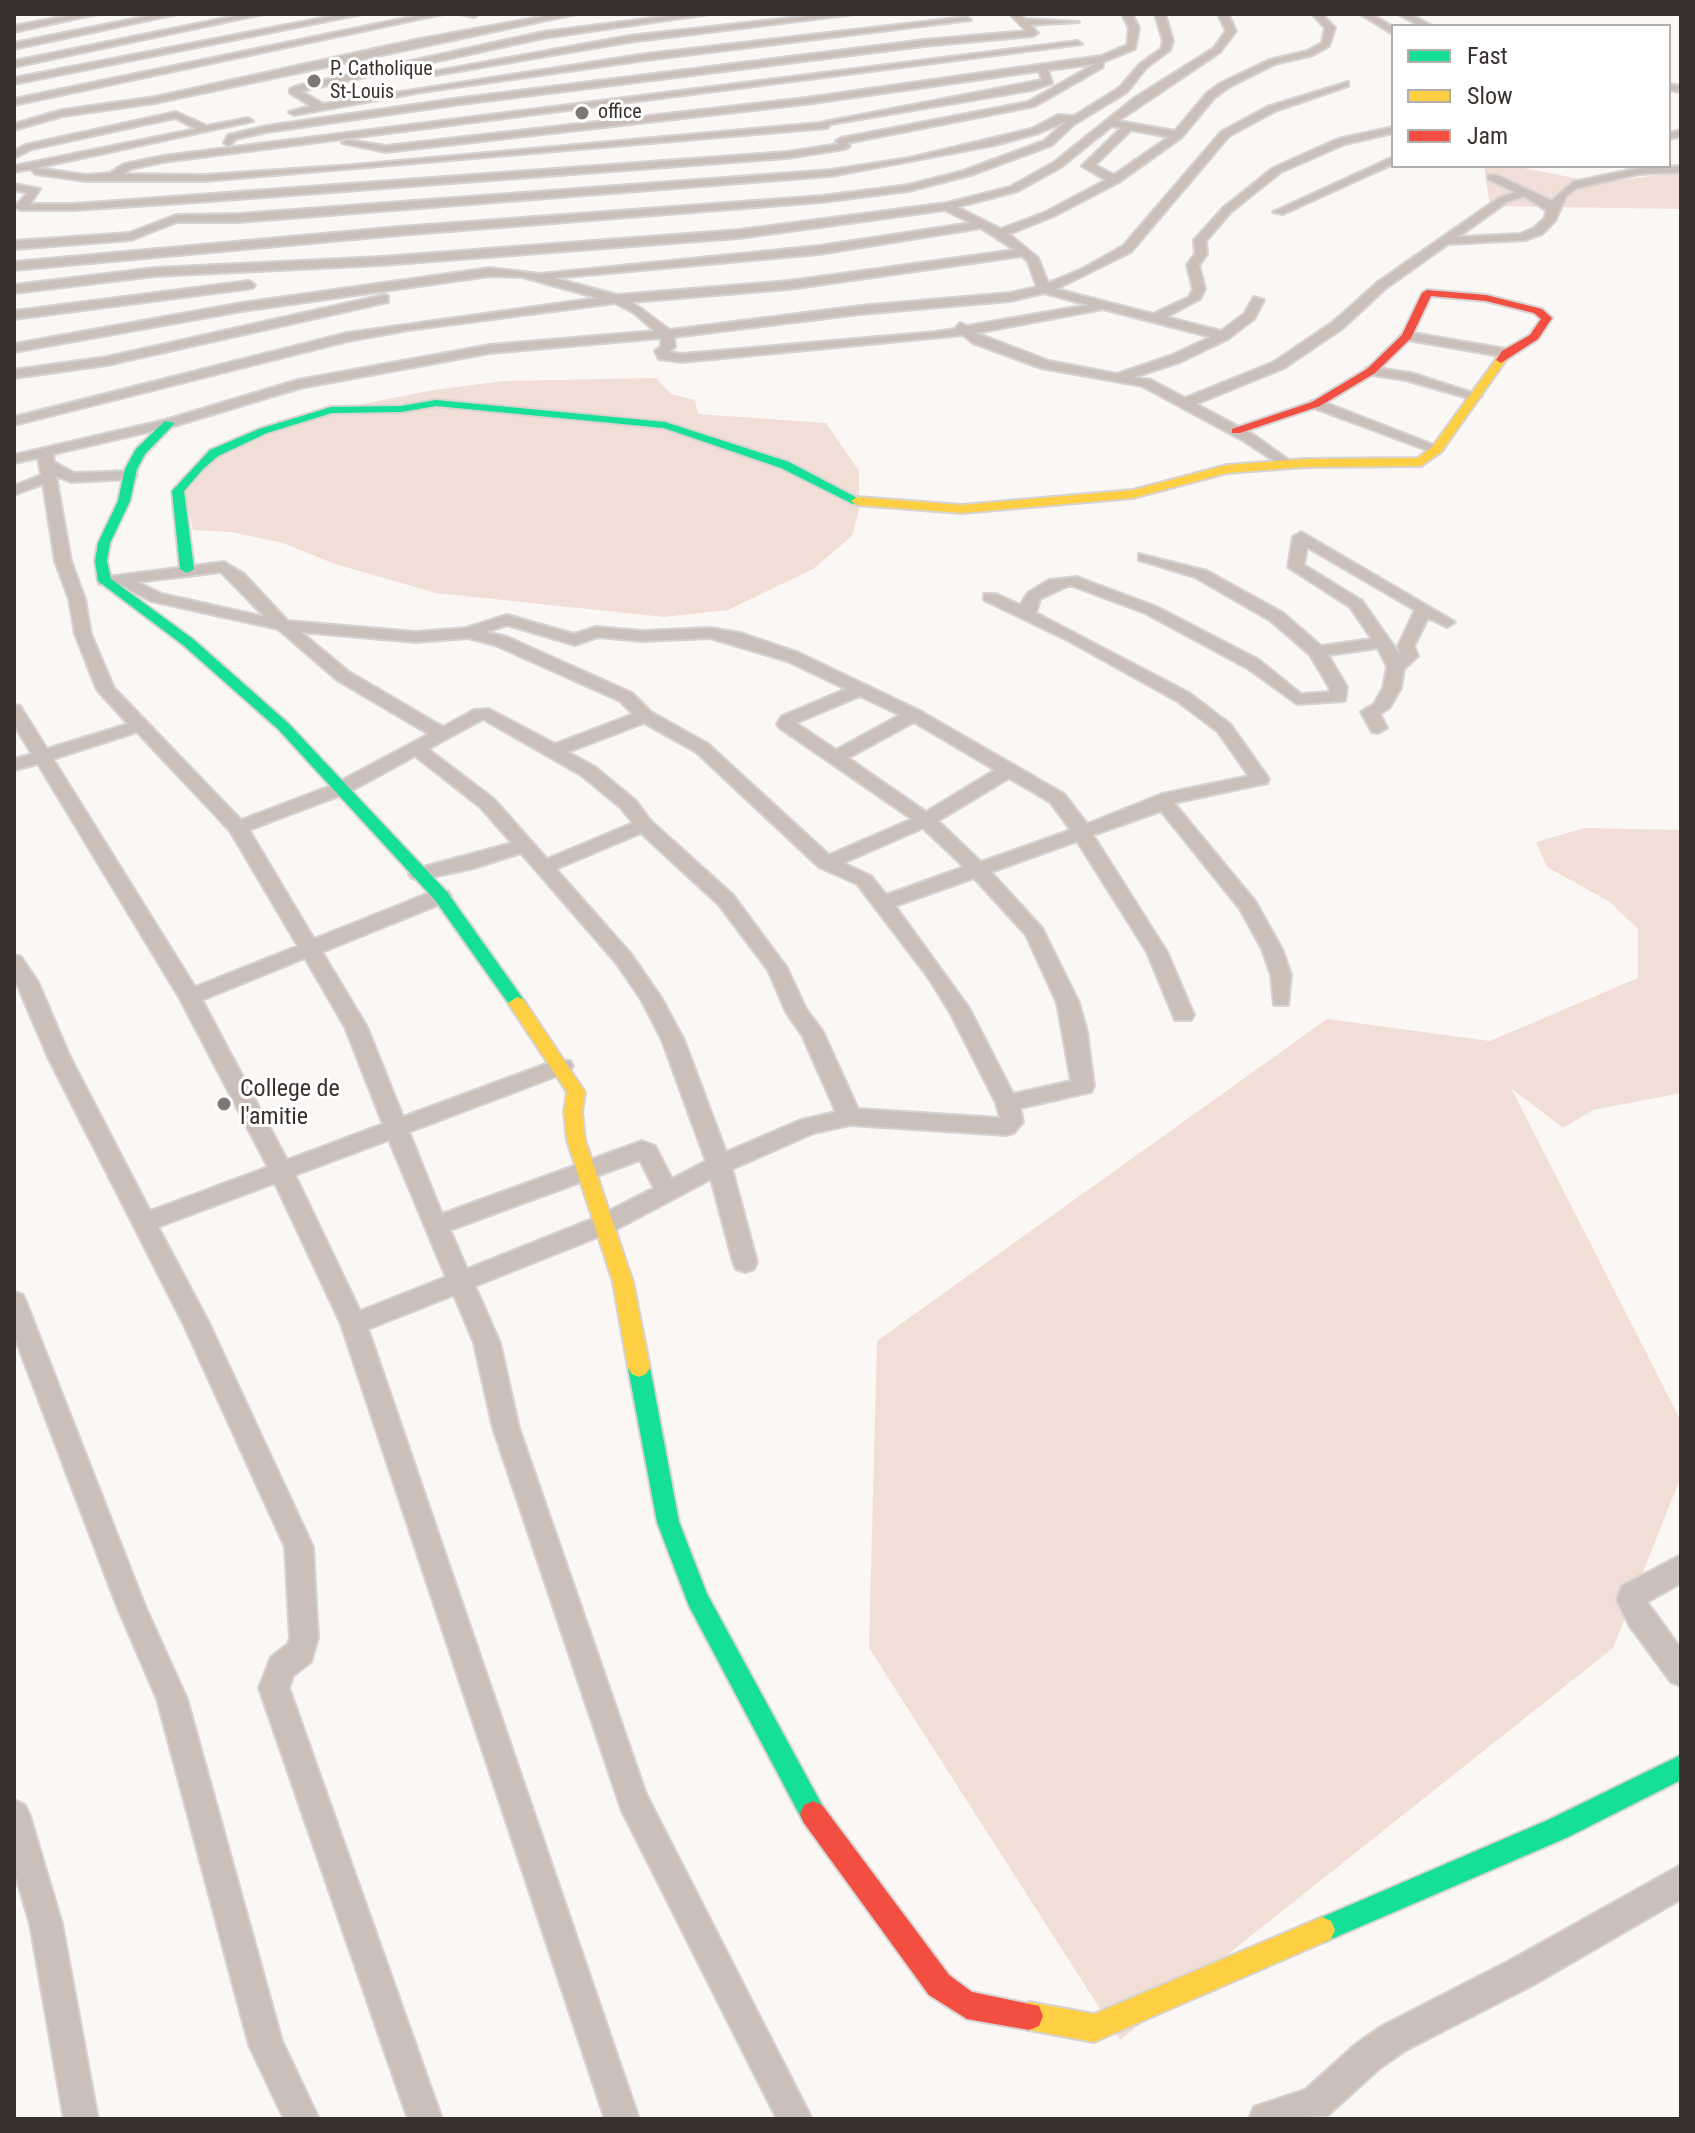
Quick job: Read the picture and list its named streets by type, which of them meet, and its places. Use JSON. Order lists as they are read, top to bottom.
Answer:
{
  "places": ["P. Catholique St-Louis", "office", "College de l'amitie"],
  "legend": ["Fast", "Slow", "Jam"]
}
